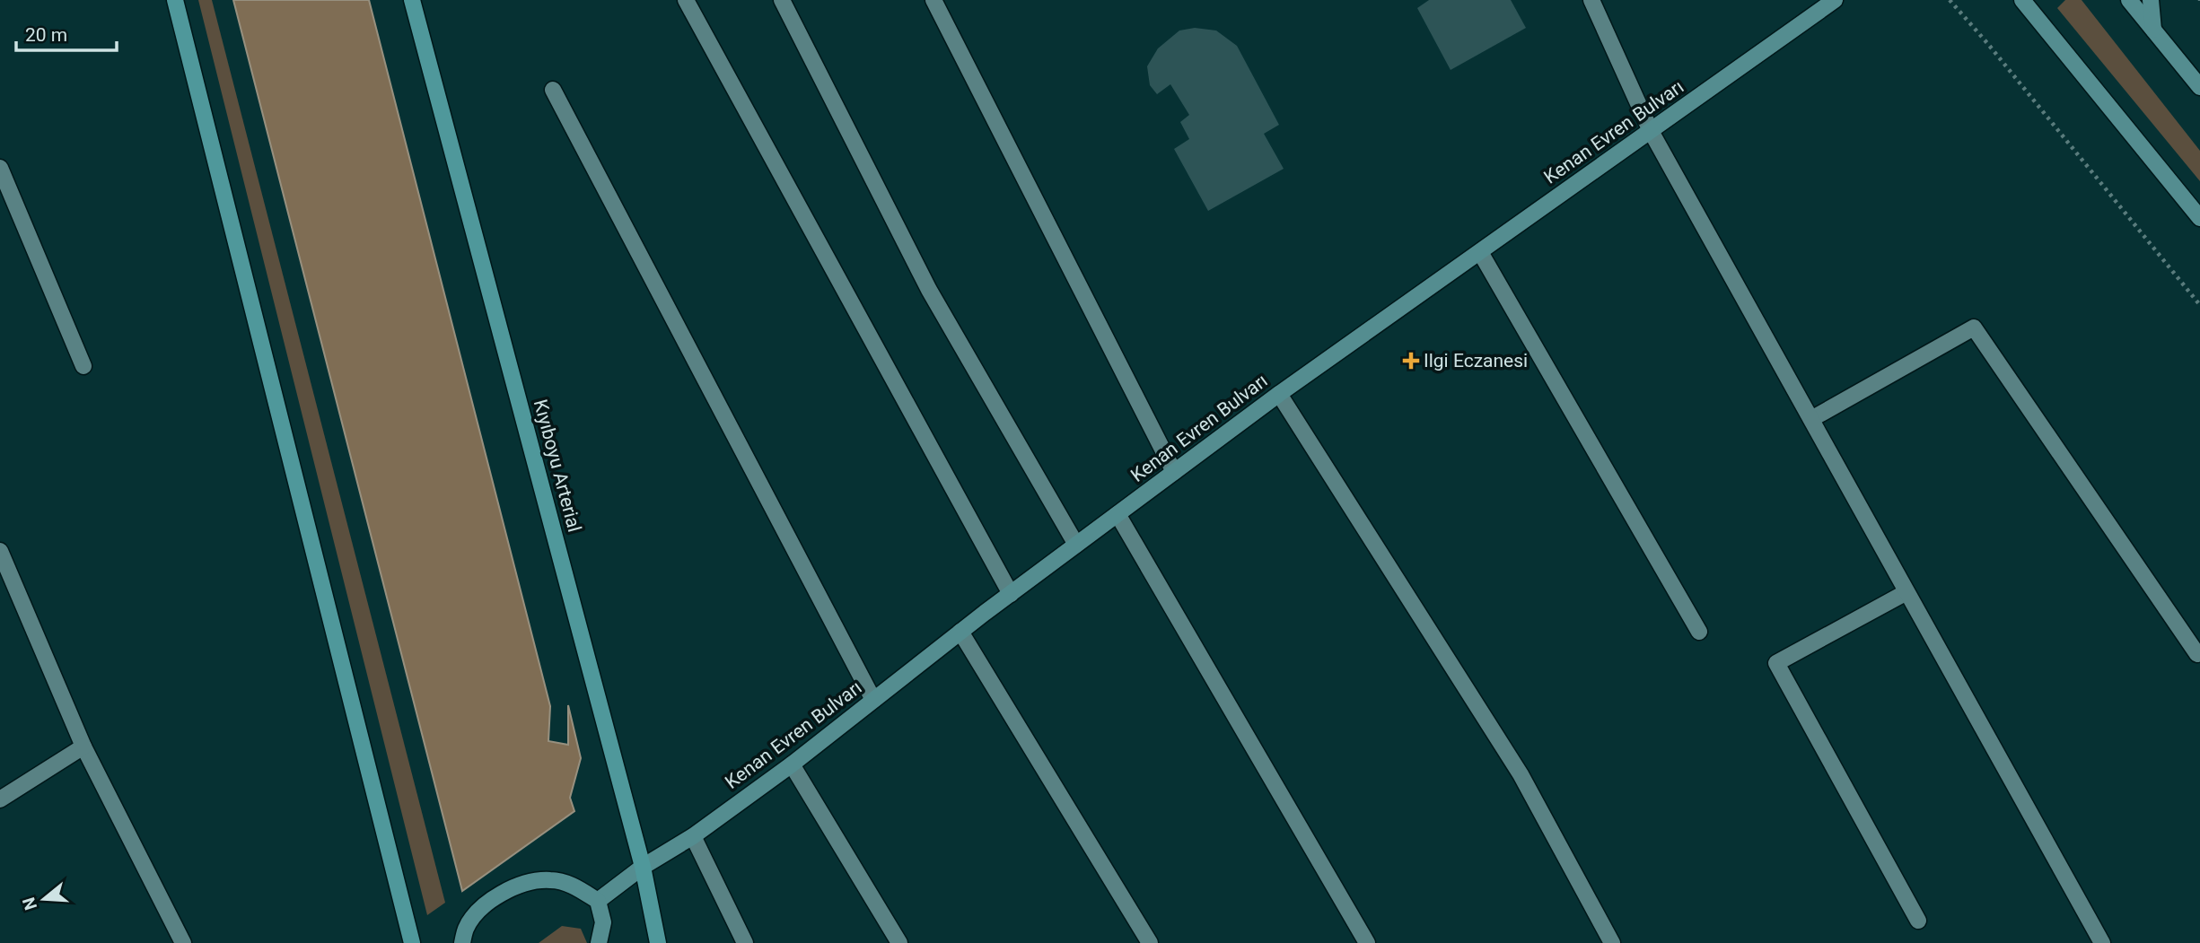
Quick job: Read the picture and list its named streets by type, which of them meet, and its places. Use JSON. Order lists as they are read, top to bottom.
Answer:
{
  "streets": {
    "main road": ["Kenan Evren Bulvarı", "Kıyıboyu Arterial"]
  },
  "crossings": [
    ["Kenan Evren Bulvarı", "Kıyıboyu Arterial"]
  ],
  "places": {
    "health": ["Ilgi Eczanesi"]
  },
  "scale_bar": "20 m",
  "north": "left"
}
